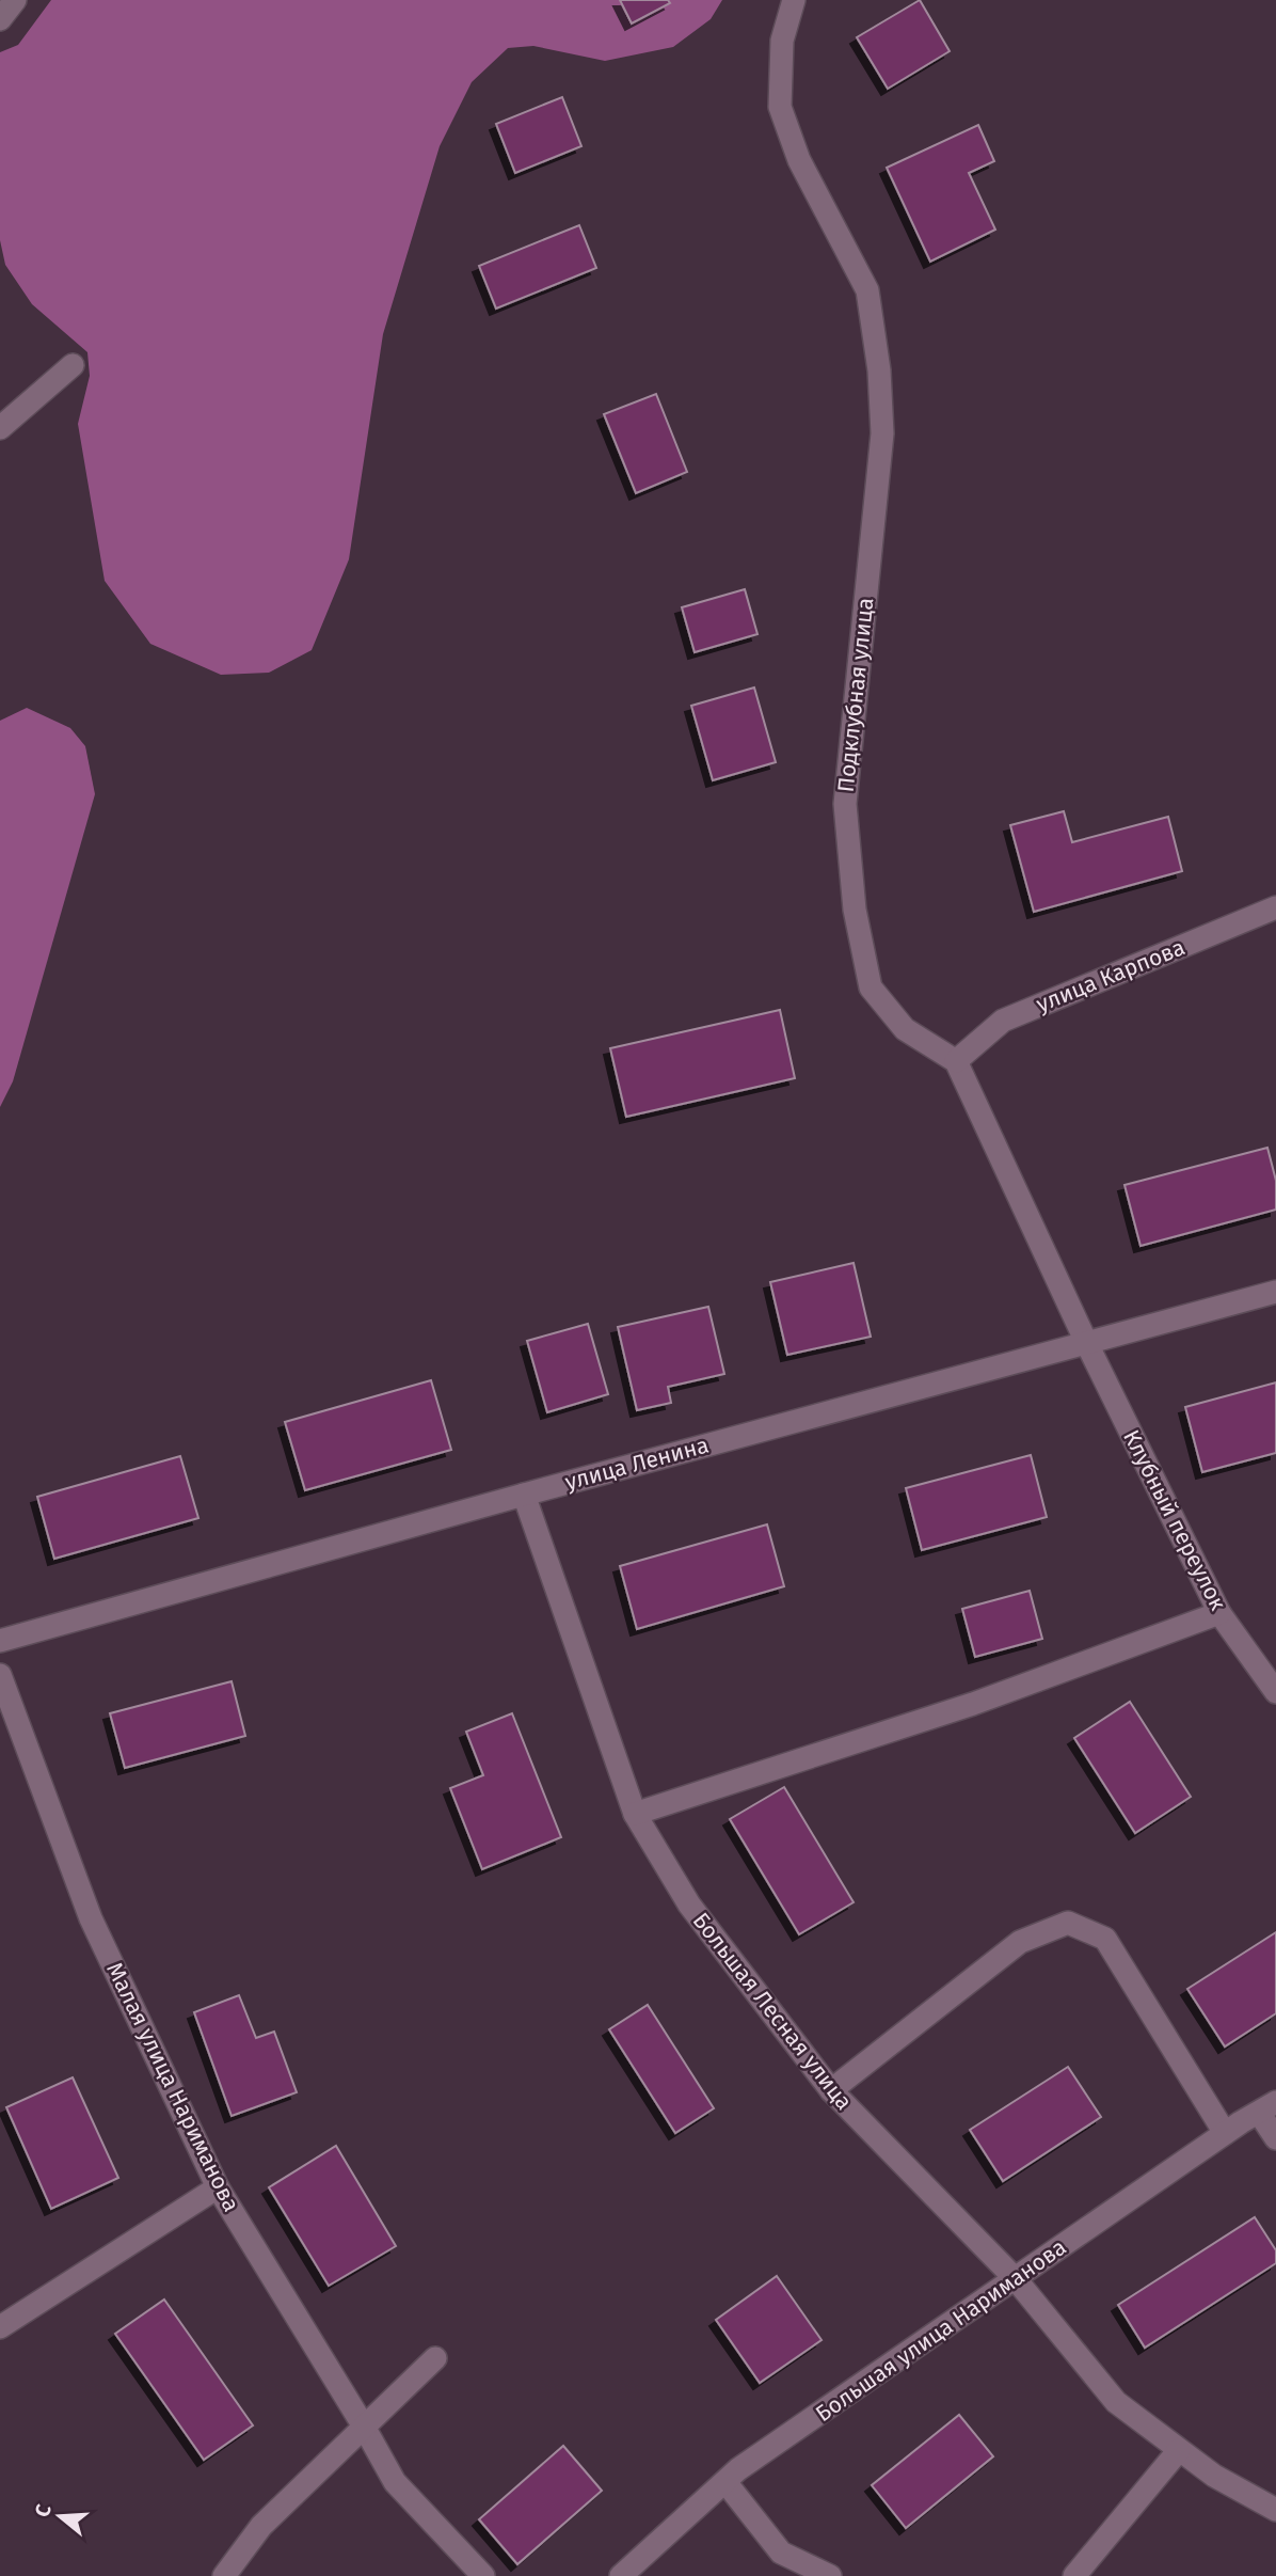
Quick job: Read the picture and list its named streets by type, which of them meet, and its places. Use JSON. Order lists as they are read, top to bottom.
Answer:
{
  "streets": {
    "street": [
      "Подклубная улица",
      "улица Карпова",
      "улица Ленина",
      "Клубный переулок",
      "Большая Лесная улица",
      "Малая улица Нариманова",
      "Большая улица Нариманова"
    ]
  },
  "crossings": [
    ["Подклубная улица", "улица Карпова"],
    ["улица Ленина", "Клубный переулок"],
    ["улица Ленина", "Большая Лесная улица"],
    ["Большая Лесная улица", "Большая улица Нариманова"]
  ],
  "north": "left"
}
